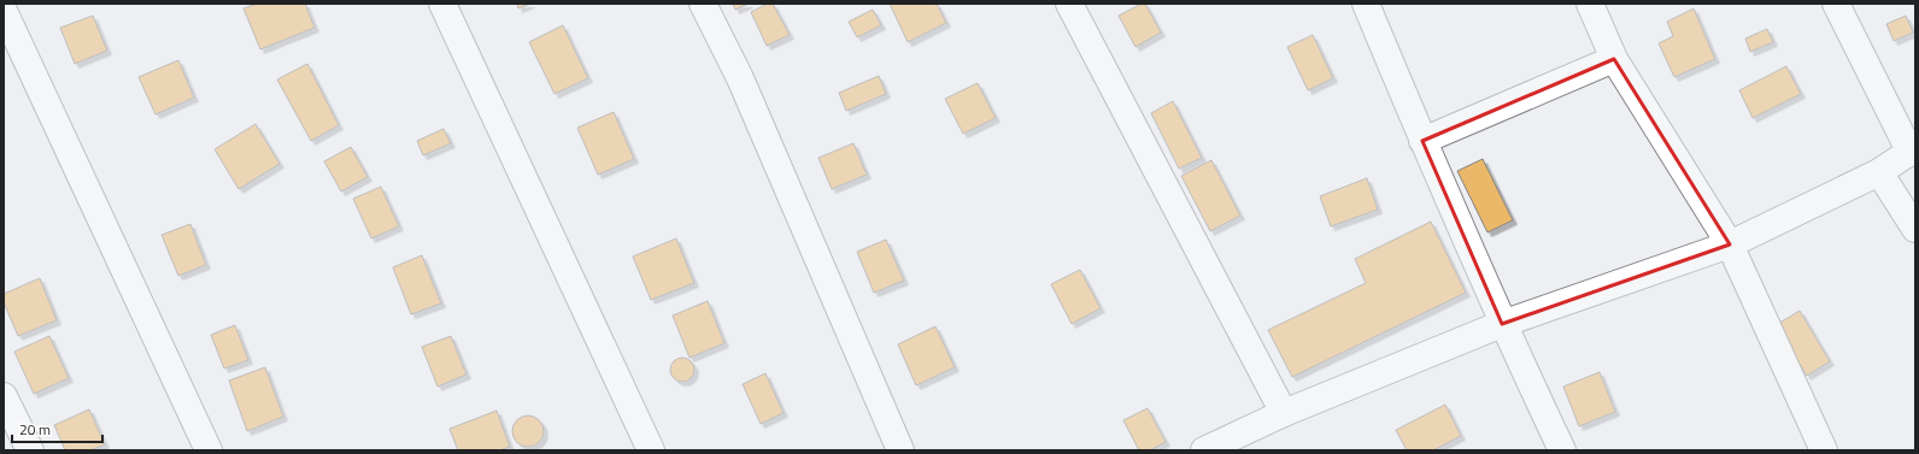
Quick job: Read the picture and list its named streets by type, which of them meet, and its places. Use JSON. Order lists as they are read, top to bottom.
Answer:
{
  "scale_bar": "20 m"
}
